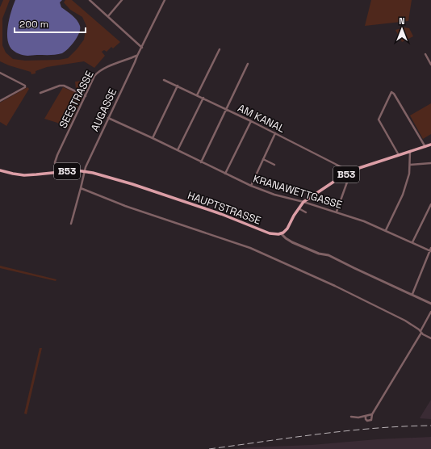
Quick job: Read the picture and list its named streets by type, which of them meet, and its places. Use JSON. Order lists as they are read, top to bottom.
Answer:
{
  "streets": {
    "main road": ["B53", "HAUPTSTRASSE"],
    "street": [
      "SEESTRASSE",
      "AUGASSE",
      "AM KANAL",
      "KRANAWETTGASSE"
    ]
  },
  "crossings": [
    ["SEESTRASSE", "AUGASSE"],
    ["SEESTRASSE", "HAUPTSTRASSE"],
    ["AUGASSE", "KRANAWETTGASSE"],
    ["AUGASSE", "HAUPTSTRASSE"],
    ["AM KANAL", "B53"],
    ["B53", "KRANAWETTGASSE"],
    ["B53", "HAUPTSTRASSE"]
  ],
  "scale_bar": "200 m",
  "north": "top"
}
